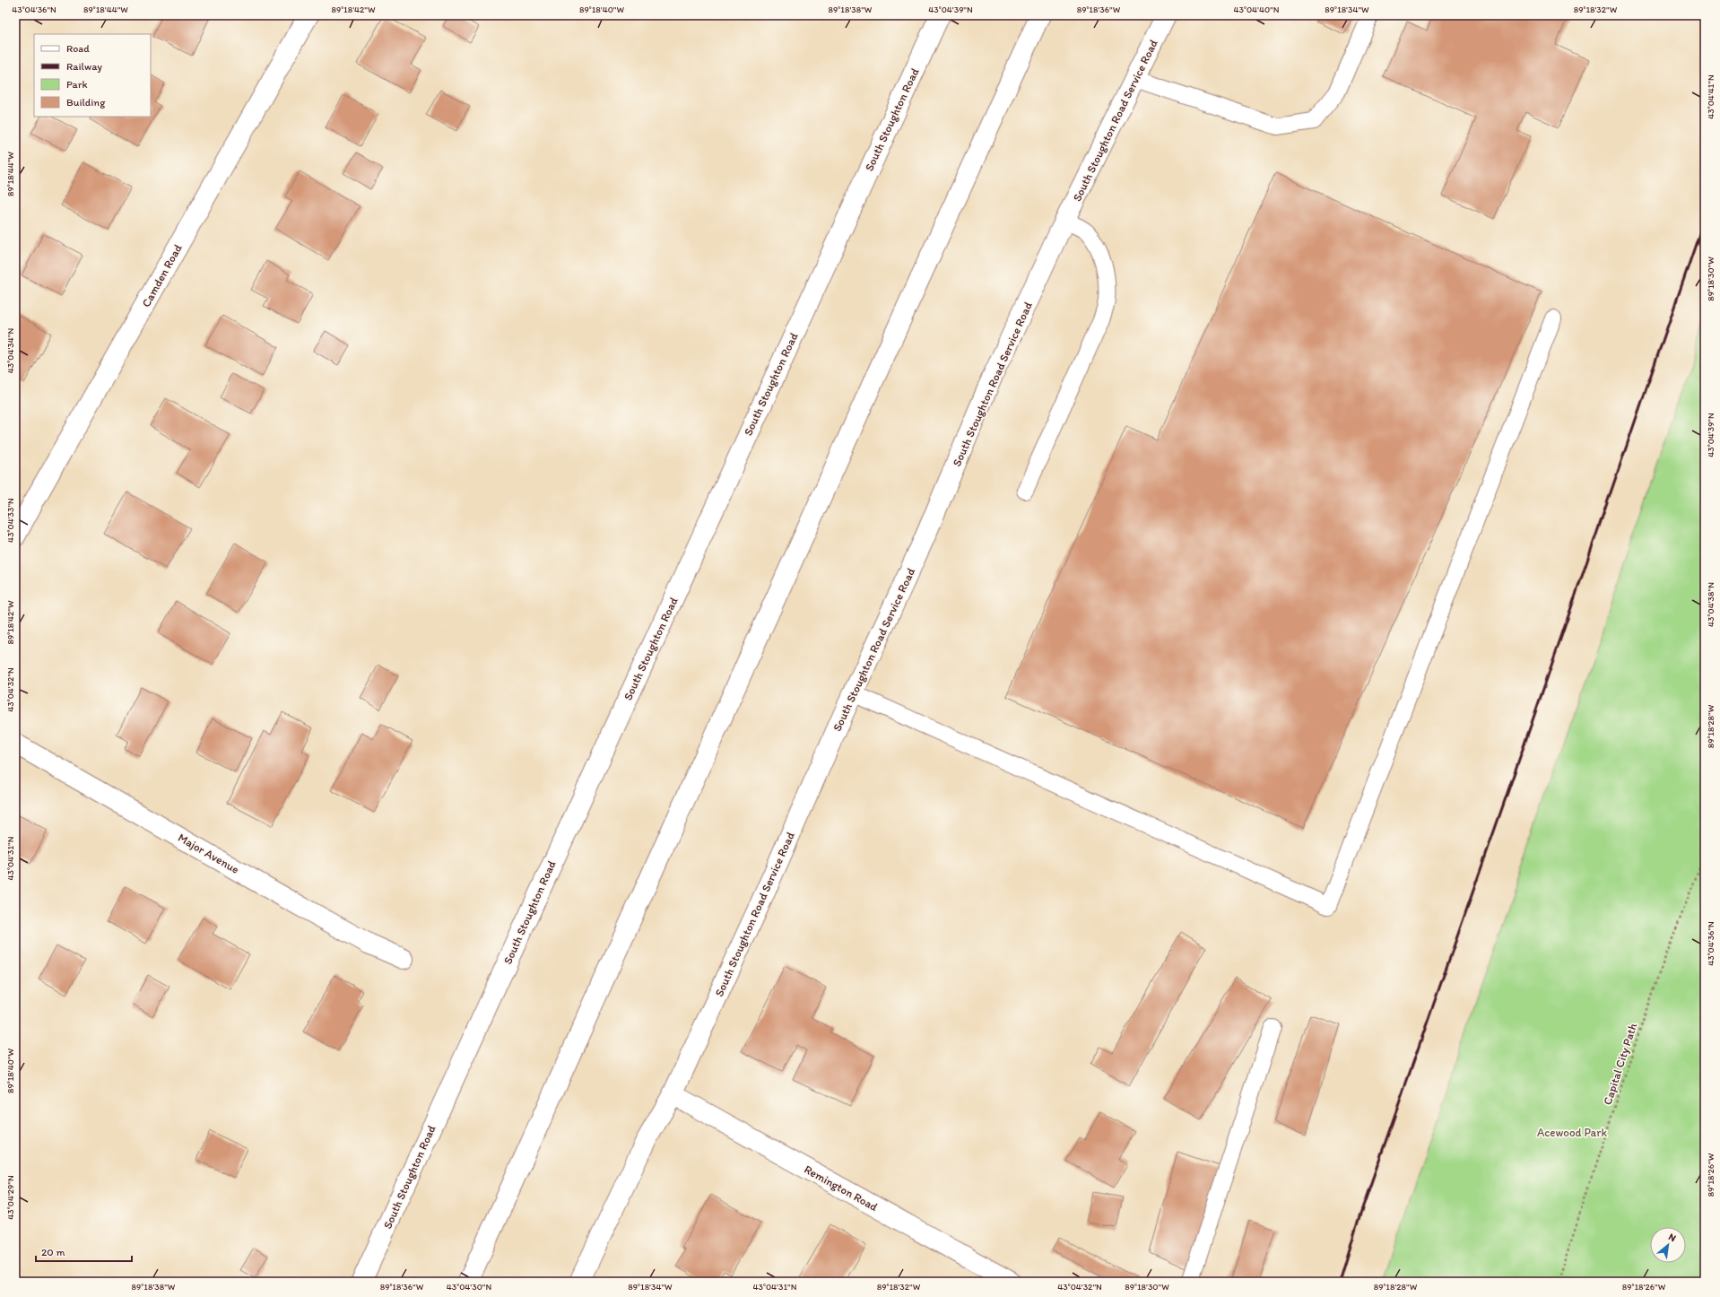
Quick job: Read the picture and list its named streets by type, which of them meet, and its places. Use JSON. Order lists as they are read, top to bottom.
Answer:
{
  "streets": {
    "street": [
      "South Stoughton Road",
      "South Stoughton Road Service Road",
      "Camden Road",
      "Major Avenue",
      "Remington Road"
    ],
    "path": ["Capital City Path"]
  },
  "crossings": [
    ["South Stoughton Road Service Road", "Remington Road"]
  ],
  "parks": ["Acewood Park"],
  "legend": [
    "Road",
    "Railway",
    "Park",
    "Building"
  ],
  "scale_bar": "20 m",
  "north": "top right",
  "coordinates": [
    "43°04'36\"N",
    "89°18'44\"W",
    "89°18'42\"W",
    "89°18'40\"W",
    "89°18'38\"W",
    "43°04'39\"N",
    "89°18'36\"W",
    "43°04'40\"N",
    "89°18'34\"W",
    "89°18'32\"W",
    "43°04'41\"N",
    "89°18'30\"W",
    "43°04'34\"N",
    "43°04'33\"N",
    "43°04'38\"N",
    "43°04'32\"N",
    "89°18'28\"W",
    "43°04'31\"N",
    "89°18'26\"W",
    "43°04'29\"N",
    "43°04'30\"N"
  ]
}
